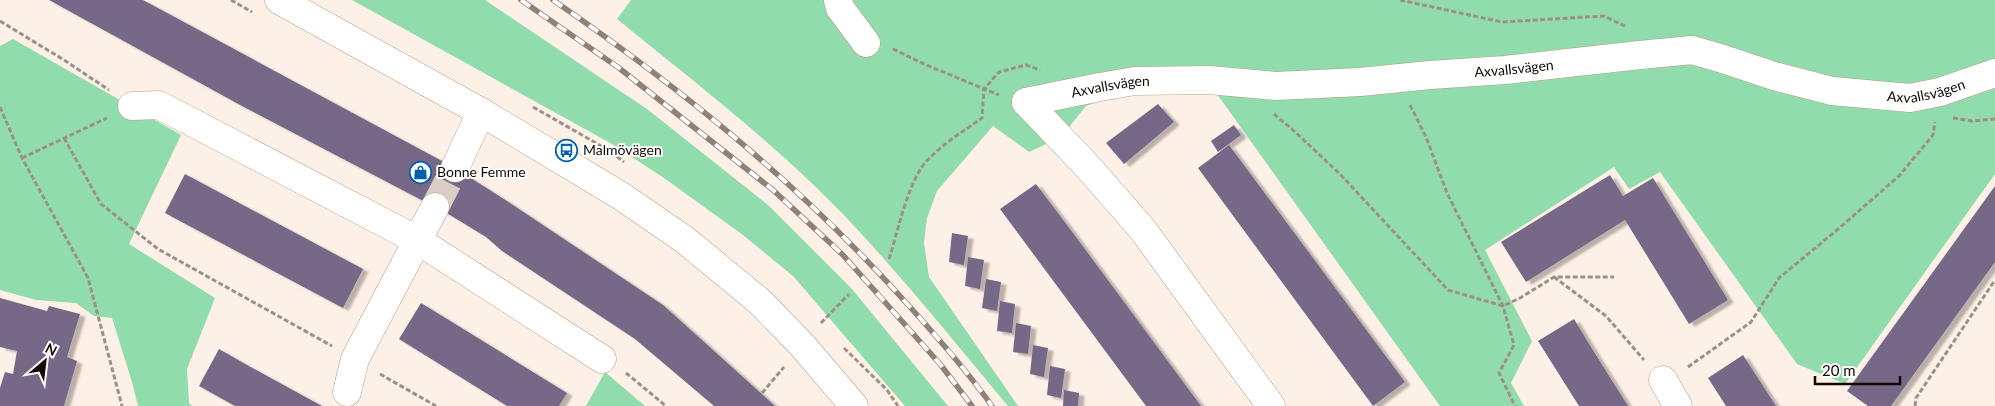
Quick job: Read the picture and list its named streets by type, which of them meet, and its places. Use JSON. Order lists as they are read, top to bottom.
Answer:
{
  "streets": {
    "street": ["Axvallsvägen"]
  },
  "places": {
    "bus stop": ["Malmövägen"],
    "shop": ["Bonne Femme"]
  },
  "scale_bar": "20 m",
  "north": "top right"
}
